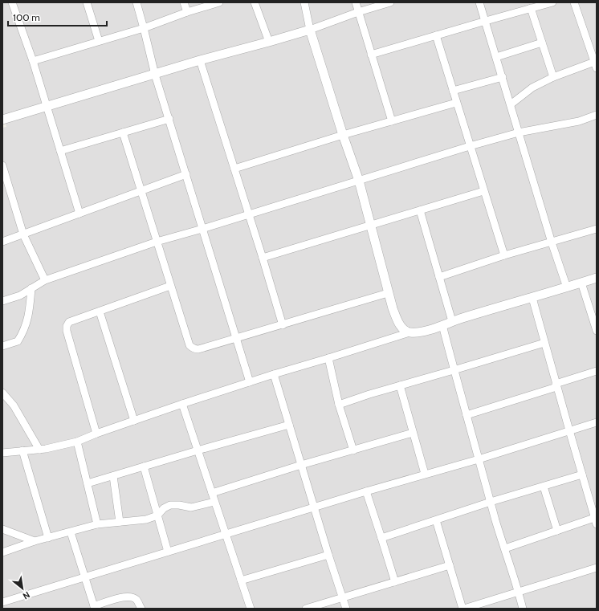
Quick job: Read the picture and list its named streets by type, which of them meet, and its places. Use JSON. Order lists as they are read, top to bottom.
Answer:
{
  "scale_bar": "100 m",
  "north": "bottom right"
}
